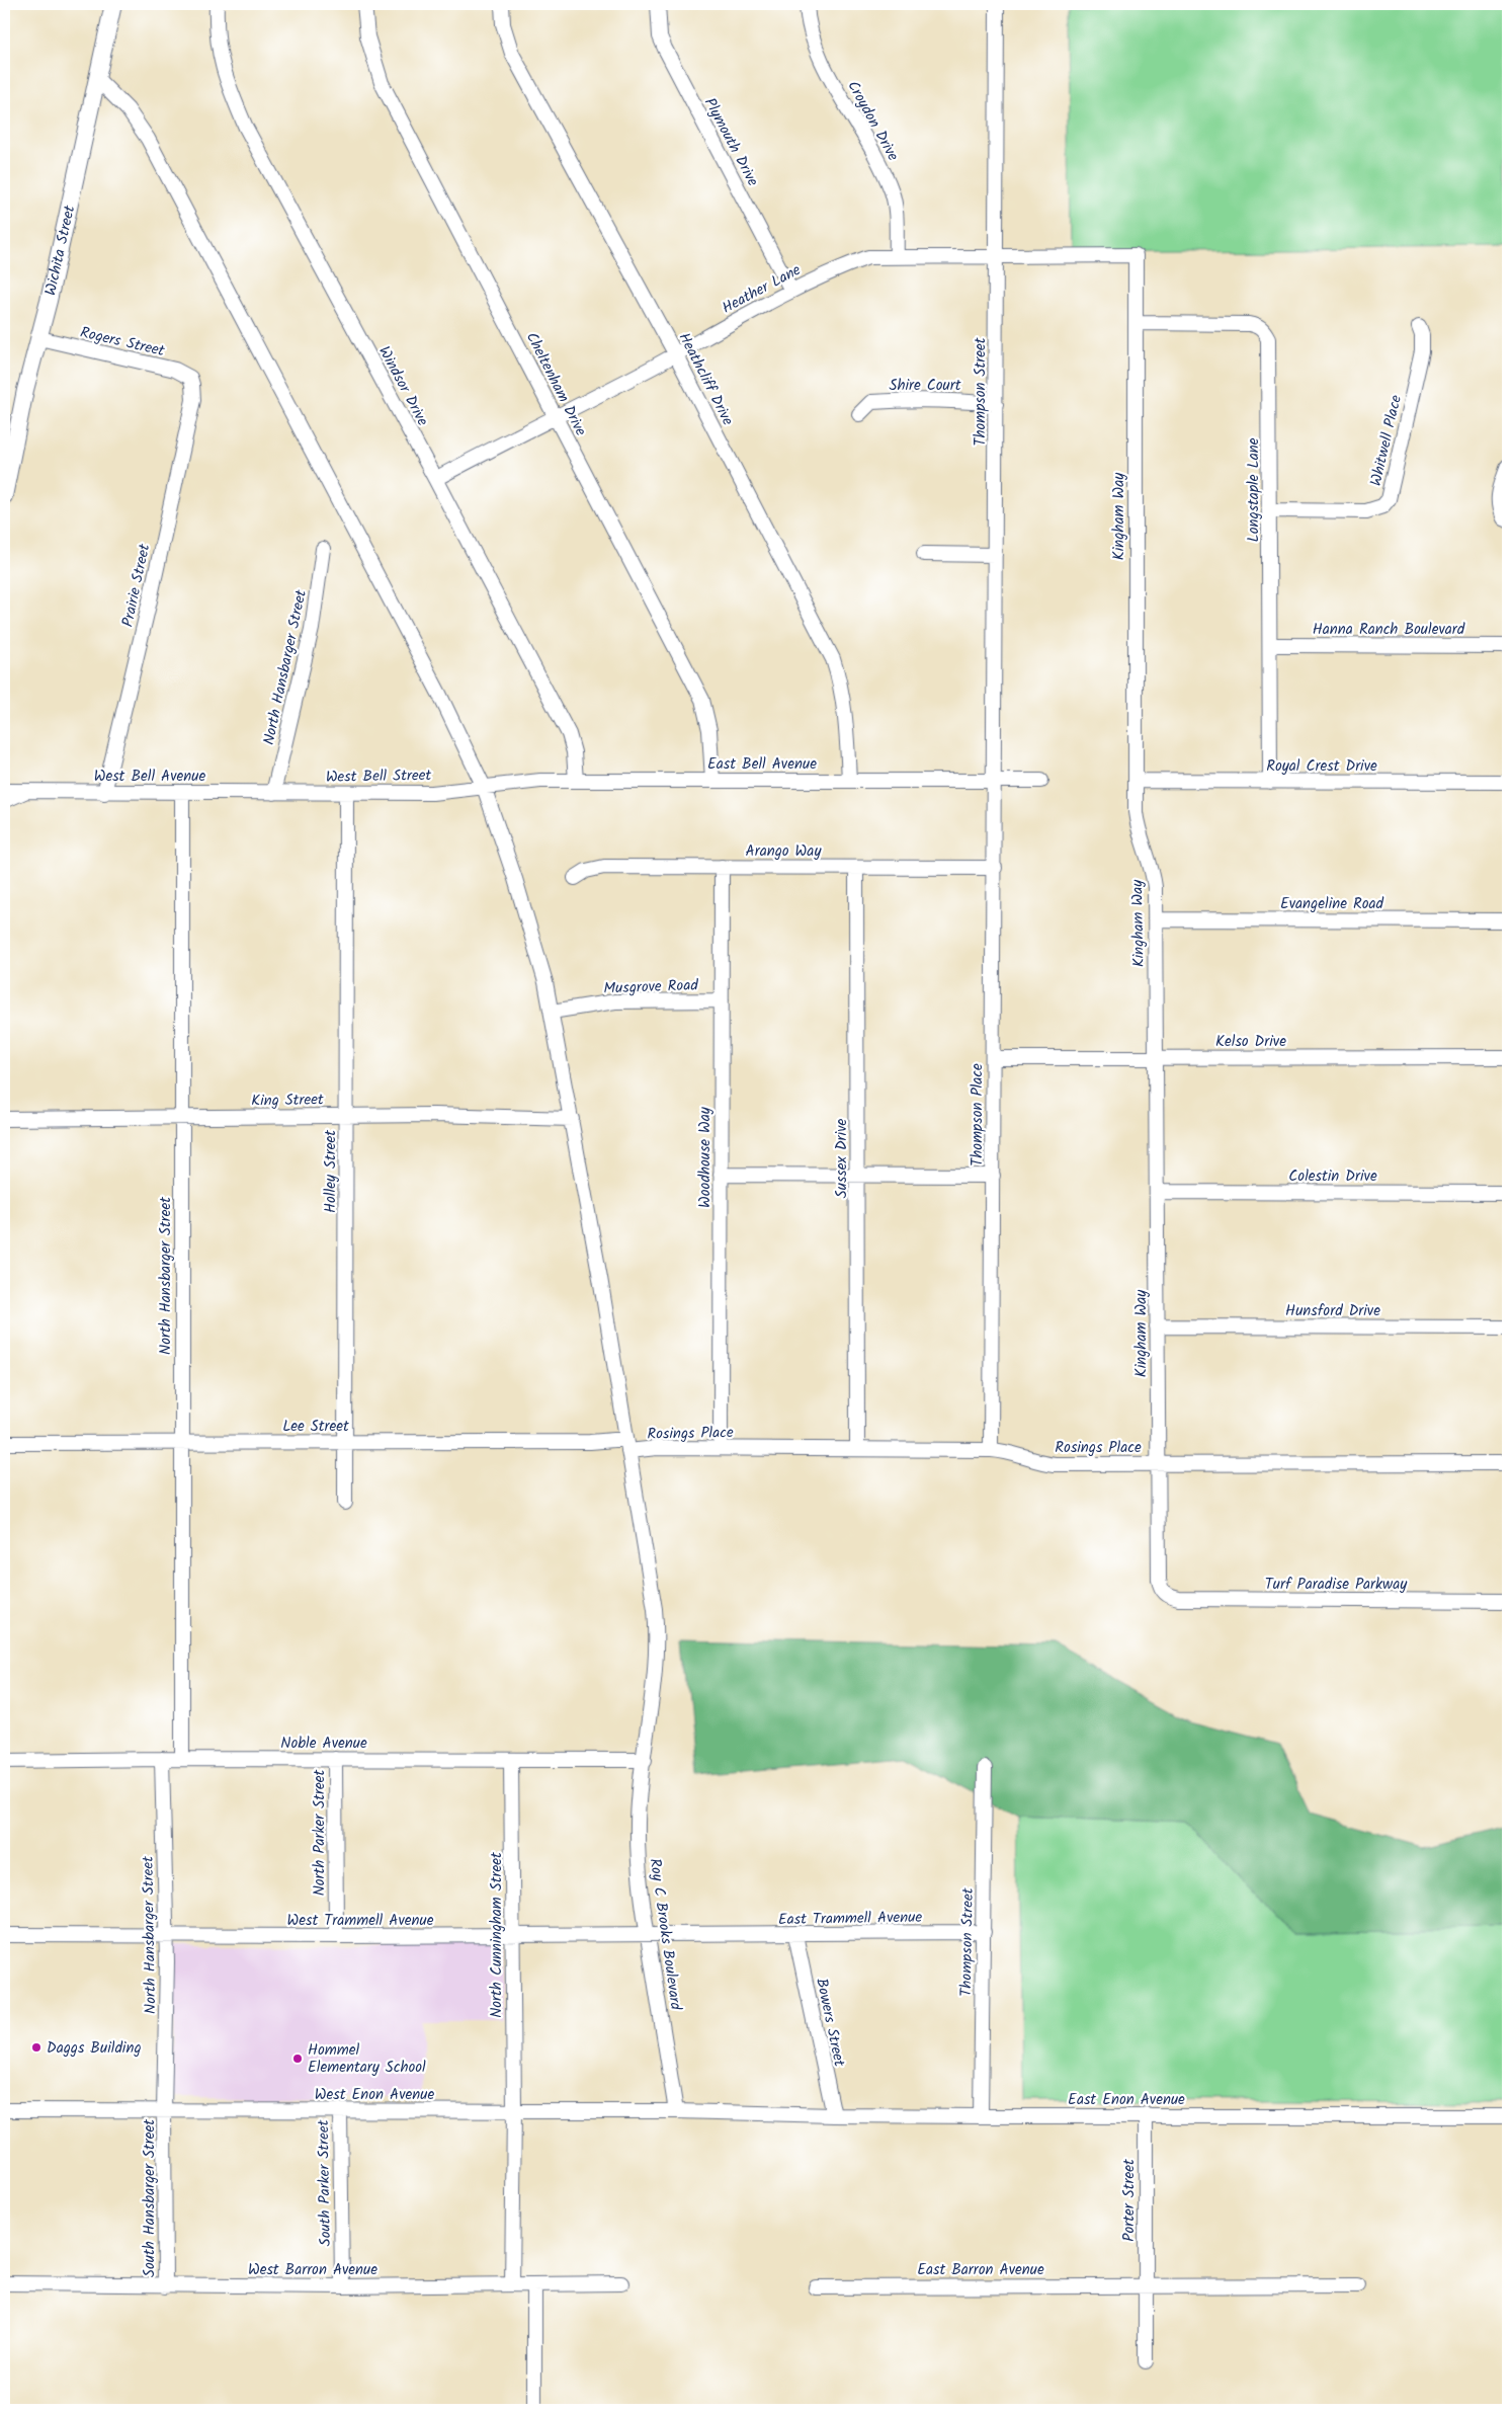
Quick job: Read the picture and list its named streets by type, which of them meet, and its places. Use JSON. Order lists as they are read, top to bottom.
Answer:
{
  "streets": {
    "main road": ["Wichita Street"],
    "street": [
      "Croydon Drive",
      "Plymouth Drive",
      "Heather Lane",
      "Rogers Street",
      "Heathcliff Drive",
      "Cheltenham Drive",
      "Shire Court",
      "Windsor Drive",
      "Thompson Street",
      "Whitwell Place",
      "Longstaple Lane",
      "Kingham Way",
      "Prairie Street",
      "Hanna Ranch Boulevard",
      "North Hansbarger Street",
      "East Bell Avenue",
      "Royal Crest Drive",
      "West Bell Avenue",
      "West Bell Street",
      "Arango Way",
      "Evangeline Road",
      "Musgrove Road",
      "Kelso Drive",
      "King Street",
      "Thompson Place",
      "Woodhouse Way",
      "Sussex Drive",
      "Holley Street",
      "Colestin Drive",
      "Hunsford Drive",
      "Lee Street",
      "Rosings Place",
      "Turf Paradise Parkway",
      "Noble Avenue",
      "North Parker Street",
      "East Trammell Avenue",
      "West Trammell Avenue",
      "Roy C Brooks Boulevard",
      "North Cunningham Street",
      "Bowers Street",
      "West Enon Avenue",
      "East Enon Avenue",
      "South Parker Street",
      "South Hansbarger Street",
      "Porter Street",
      "West Barron Avenue",
      "East Barron Avenue"
    ]
  },
  "crossings": [
    ["Croydon Drive", "Heather Lane"],
    ["Plymouth Drive", "Heather Lane"],
    ["Wichita Street", "Rogers Street"],
    ["Wichita Street", "Roy C Brooks Boulevard"],
    ["Heather Lane", "Heathcliff Drive"],
    ["Heather Lane", "Cheltenham Drive"],
    ["Heather Lane", "Windsor Drive"],
    ["Heather Lane", "Thompson Street"],
    ["Heather Lane", "Kingham Way"],
    ["Rogers Street", "Prairie Street"],
    ["Heathcliff Drive", "East Bell Avenue"],
    ["Cheltenham Drive", "East Bell Avenue"],
    ["Shire Court", "Thompson Street"],
    ["Windsor Drive", "East Bell Avenue"],
    ["Thompson Street", "East Bell Avenue"],
    ["Thompson Street", "Thompson Place"],
    ["Thompson Street", "East Trammell Avenue"],
    ["Thompson Street", "East Enon Avenue"],
    ["Whitwell Place", "Longstaple Lane"],
    ["Longstaple Lane", "Kingham Way"],
    ["Longstaple Lane", "Hanna Ranch Boulevard"],
    ["Longstaple Lane", "Royal Crest Drive"],
    ["Kingham Way", "Royal Crest Drive"],
    ["Kingham Way", "Evangeline Road"],
    ["Kingham Way", "Kelso Drive"],
    ["Kingham Way", "Colestin Drive"],
    ["Kingham Way", "Hunsford Drive"],
    ["Kingham Way", "Rosings Place"],
    ["Kingham Way", "Turf Paradise Parkway"],
    ["Prairie Street", "West Bell Avenue"],
    ["North Hansbarger Street", "West Bell Avenue"],
    ["North Hansbarger Street", "West Bell Street"],
    ["North Hansbarger Street", "King Street"],
    ["North Hansbarger Street", "Lee Street"],
    ["North Hansbarger Street", "Noble Avenue"],
    ["North Hansbarger Street", "West Trammell Avenue"],
    ["North Hansbarger Street", "West Enon Avenue"],
    ["North Hansbarger Street", "South Hansbarger Street"],
    ["East Bell Avenue", "West Bell Street"],
    ["East Bell Avenue", "Thompson Place"],
    ["East Bell Avenue", "Roy C Brooks Boulevard"],
    ["West Bell Avenue", "West Bell Street"],
    ["West Bell Street", "Holley Street"],
    ["West Bell Street", "Roy C Brooks Boulevard"],
    ["Arango Way", "Thompson Place"],
    ["Arango Way", "Woodhouse Way"],
    ["Arango Way", "Sussex Drive"],
    ["Musgrove Road", "Woodhouse Way"],
    ["Musgrove Road", "Roy C Brooks Boulevard"],
    ["Kelso Drive", "Thompson Place"],
    ["King Street", "Holley Street"],
    ["King Street", "Roy C Brooks Boulevard"],
    ["Thompson Place", "Rosings Place"],
    ["Woodhouse Way", "Rosings Place"],
    ["Sussex Drive", "Rosings Place"],
    ["Holley Street", "Lee Street"],
    ["Lee Street", "Rosings Place"],
    ["Lee Street", "Roy C Brooks Boulevard"],
    ["Rosings Place", "Roy C Brooks Boulevard"],
    ["Noble Avenue", "North Parker Street"],
    ["Noble Avenue", "Roy C Brooks Boulevard"],
    ["Noble Avenue", "North Cunningham Street"],
    ["North Parker Street", "West Trammell Avenue"],
    ["East Trammell Avenue", "West Trammell Avenue"],
    ["East Trammell Avenue", "Bowers Street"],
    ["West Trammell Avenue", "Roy C Brooks Boulevard"],
    ["West Trammell Avenue", "North Cunningham Street"],
    ["Roy C Brooks Boulevard", "West Enon Avenue"],
    ["North Cunningham Street", "West Enon Avenue"],
    ["North Cunningham Street", "West Barron Avenue"],
    ["Bowers Street", "East Enon Avenue"],
    ["West Enon Avenue", "East Enon Avenue"],
    ["West Enon Avenue", "South Parker Street"],
    ["West Enon Avenue", "South Hansbarger Street"],
    ["East Enon Avenue", "Porter Street"],
    ["South Parker Street", "West Barron Avenue"],
    ["South Hansbarger Street", "West Barron Avenue"],
    ["Porter Street", "East Barron Avenue"]
  ],
  "places": ["Daggs Building", "Hommel Elementary School"]
}
